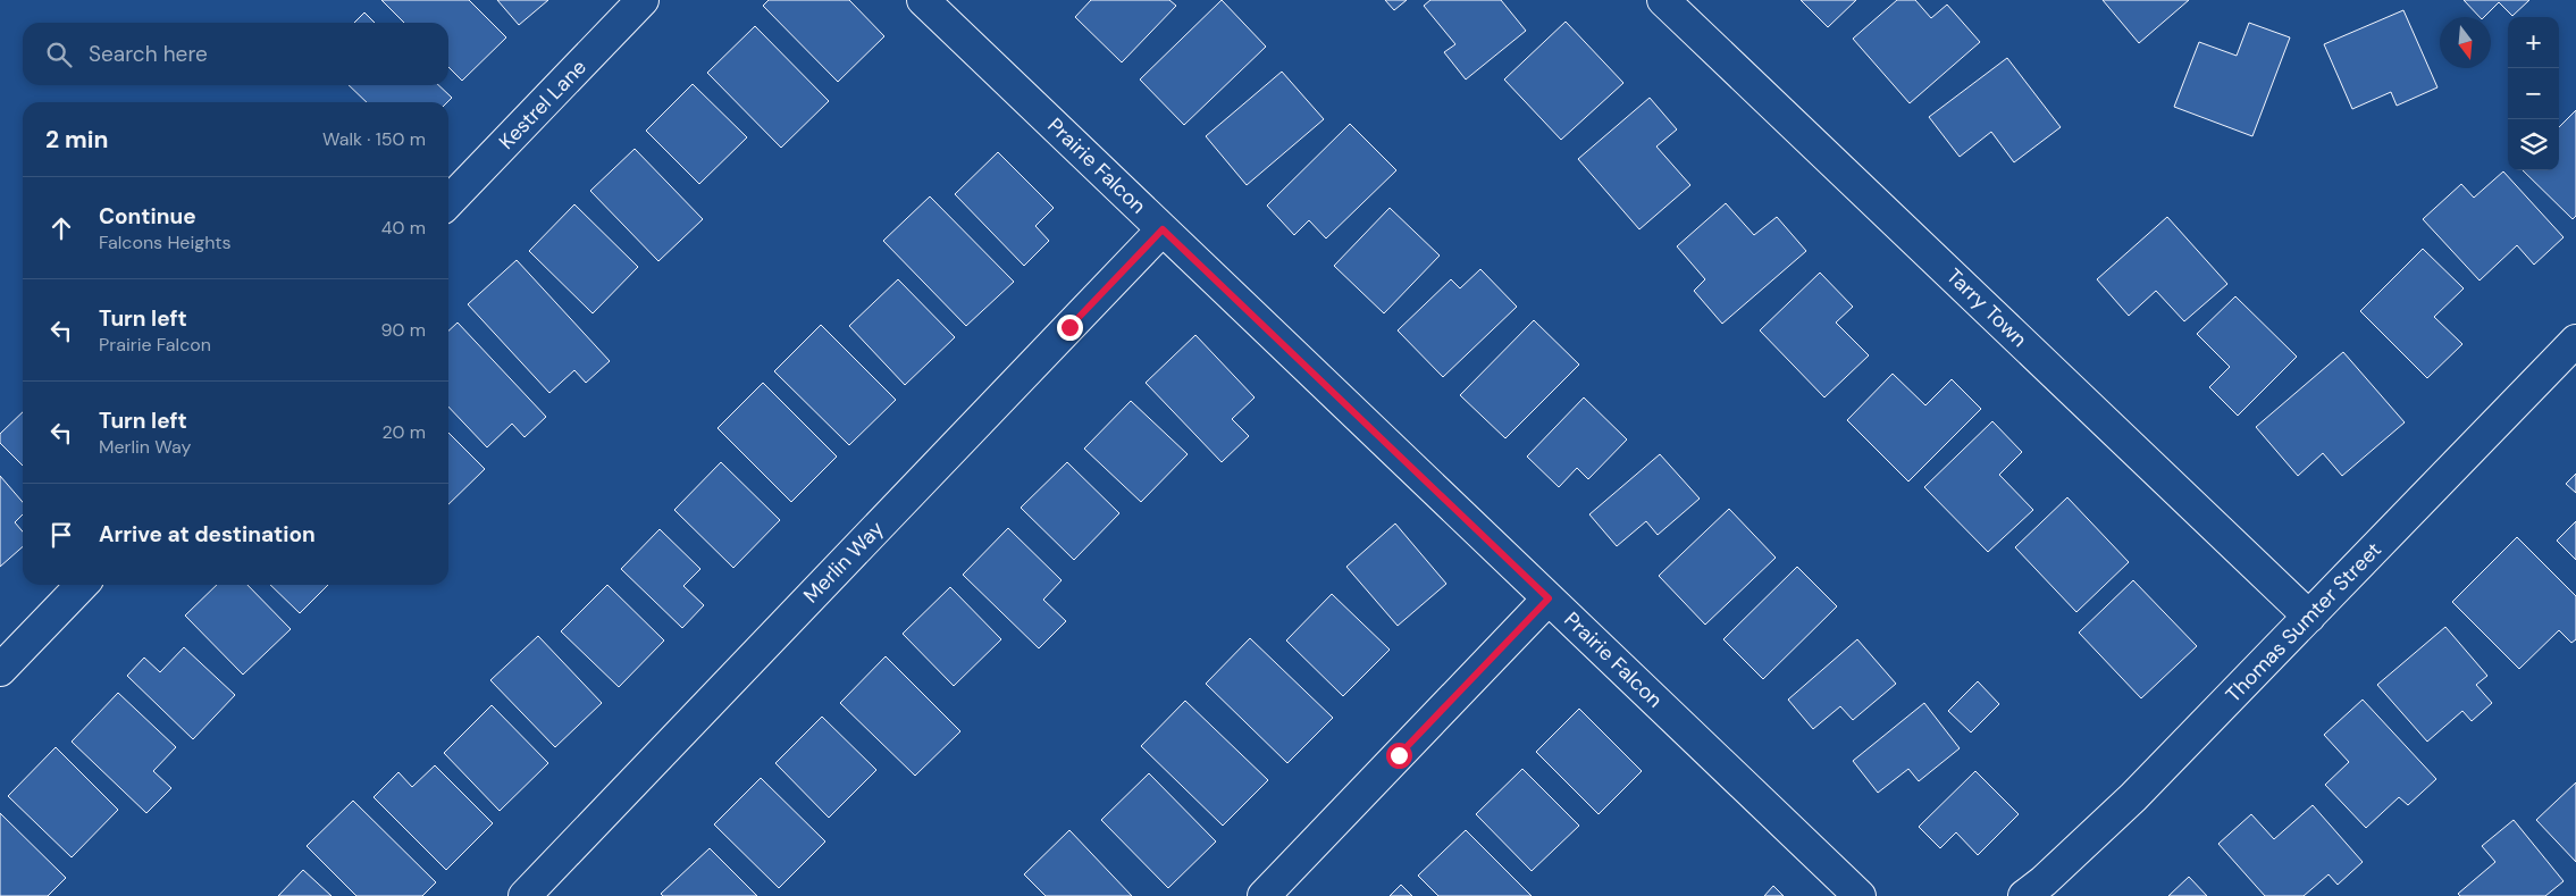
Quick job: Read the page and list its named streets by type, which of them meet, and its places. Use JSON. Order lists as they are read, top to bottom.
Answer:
{
  "streets": {
    "street": [
      "Kestrel Lane",
      "Prairie Falcon",
      "Tarry Town",
      "Merlin Way",
      "Thomas Sumter Street"
    ]
  },
  "crossings": [
    ["Prairie Falcon", "Merlin Way"],
    ["Tarry Town", "Thomas Sumter Street"]
  ],
  "north": "bottom",
  "page": {
    "map_buttons": ["+", "−"],
    "search": "Search here",
    "heading": ["2 min", "Walk · 150 m"],
    "list": [
      ["Continue", "Falcons Heights", "40 m"],
      ["Turn left", "Prairie Falcon", "90 m"],
      ["Turn left", "Merlin Way", "20 m"],
      "Arrive at destination"
    ]
  }
}
